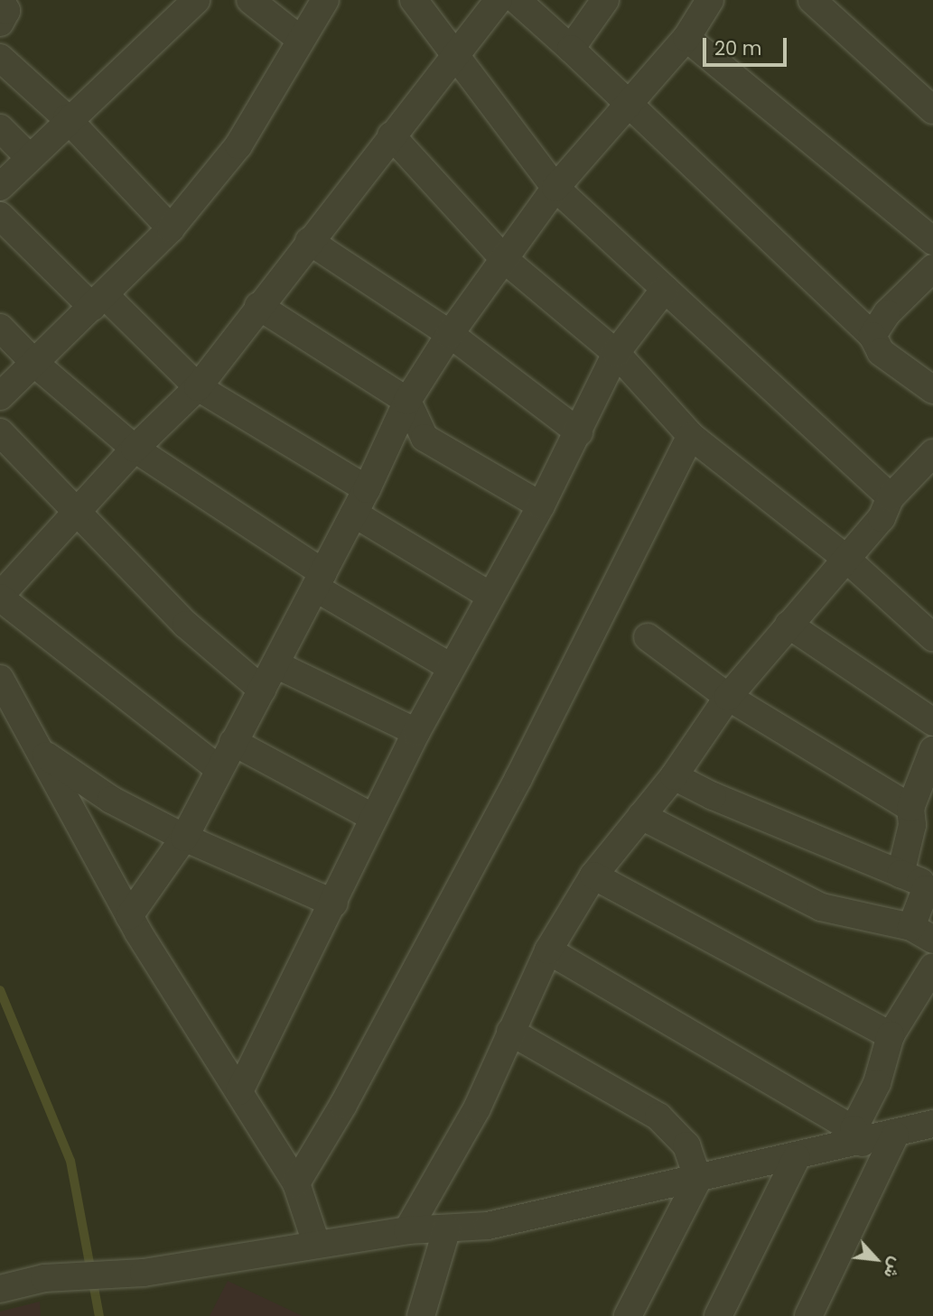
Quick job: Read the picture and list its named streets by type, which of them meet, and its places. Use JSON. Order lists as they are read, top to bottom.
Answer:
{
  "scale_bar": "20 m",
  "north": "bottom right"
}
